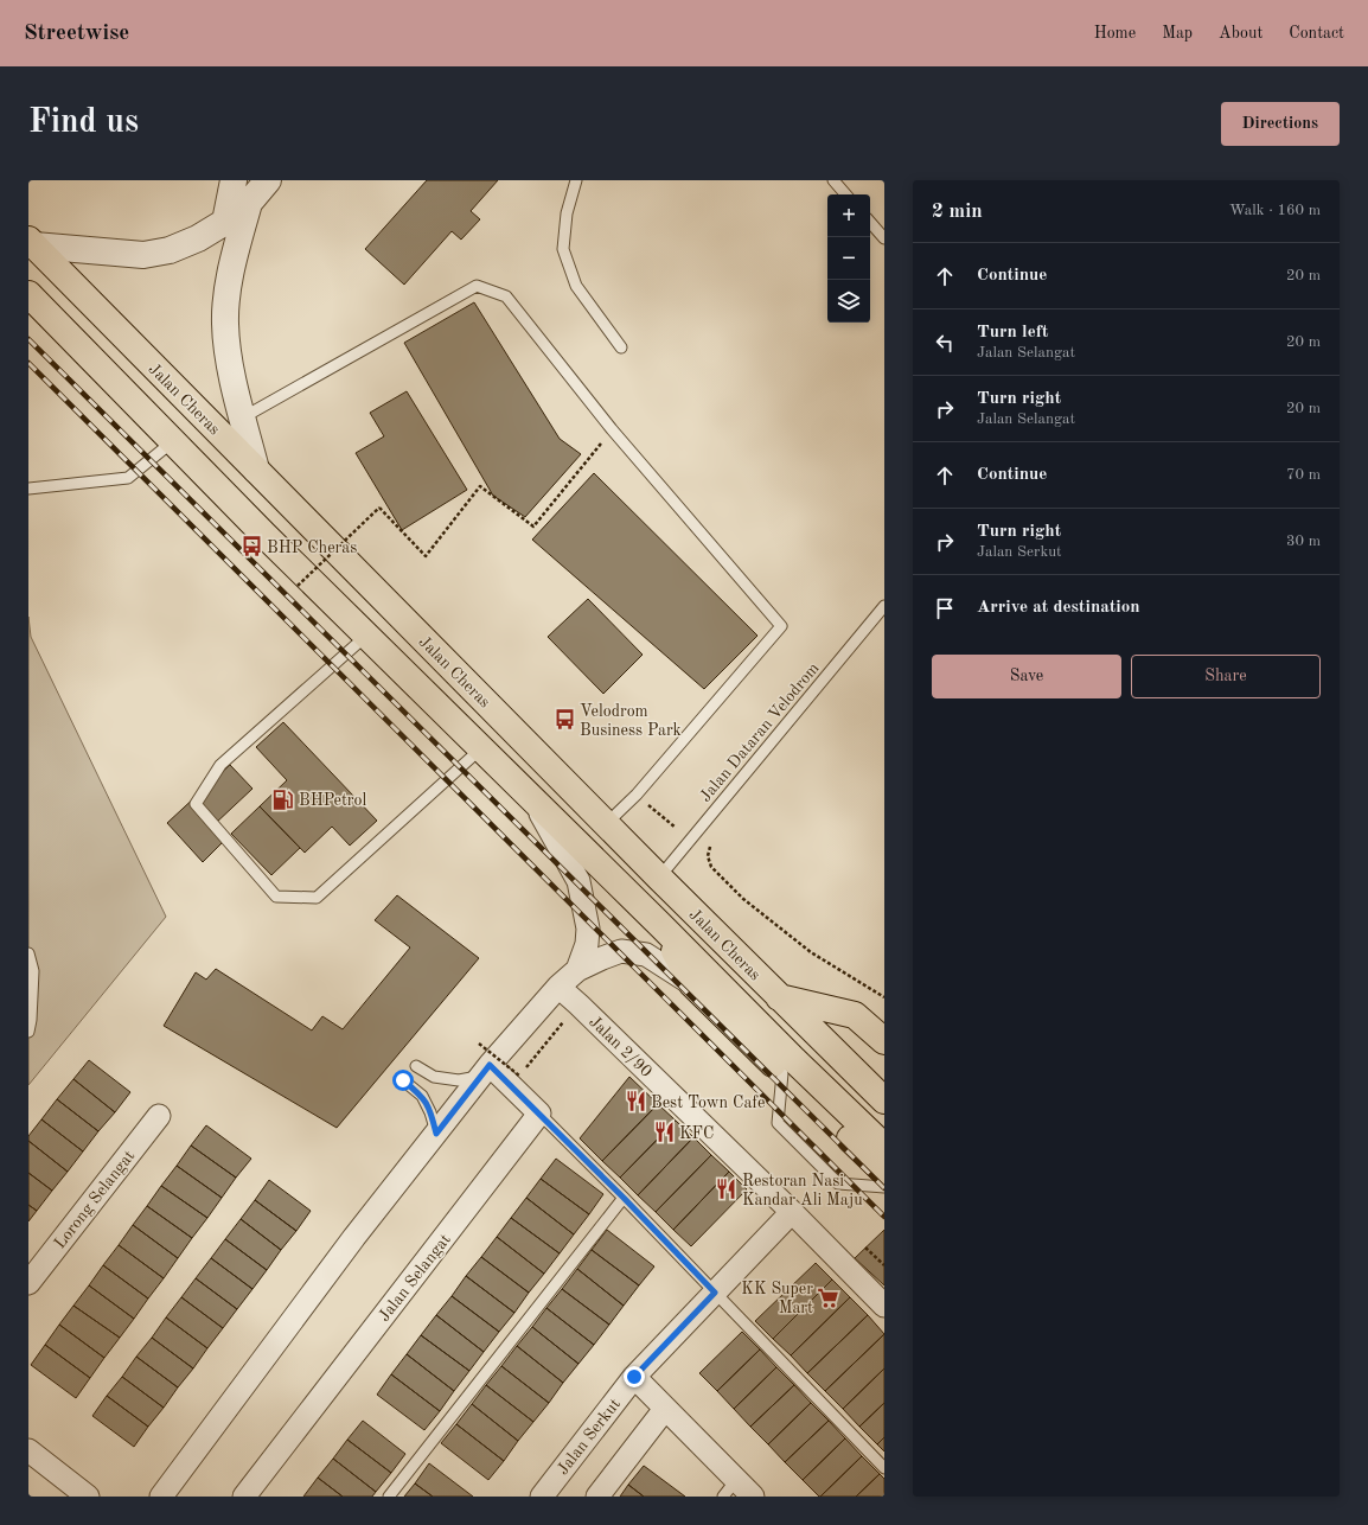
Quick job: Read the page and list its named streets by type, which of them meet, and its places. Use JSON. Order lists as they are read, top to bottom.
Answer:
{
  "streets": {
    "highway": ["Jalan Cheras"],
    "street": [
      "Jalan 2/90",
      "Lorong Selangat",
      "Jalan Selangat",
      "Jalan Serkut"
    ],
    "lane": ["Jalan Dataran Velodrom"]
  },
  "crossings": [
    ["Jalan Cheras", "Jalan Dataran Velodrom"],
    ["Jalan 2/90", "Jalan Serkut"]
  ],
  "places": {
    "bus stop": ["BHP Cheras", "Velodrom Business Park"],
    "fuel station": ["BHPetrol"],
    "restaurant": ["Best Town Cafe", "KFC", "Restoran Nasi Kandar Ali Maju"],
    "supermarket": ["KK Super Mart"]
  },
  "page": {
    "header": "Streetwise",
    "nav": [
      "Home",
      "Map",
      "About",
      "Contact"
    ],
    "buttons": [
      "Directions",
      ["Save", "Share"]
    ],
    "title": "Find us",
    "heading": ["2 min", "Walk · 160 m"],
    "map_buttons": ["+", "−"],
    "list": [
      ["Continue", "20 m"],
      ["Turn left", "Jalan Selangat", "20 m"],
      ["Turn right", "Jalan Selangat", "20 m"],
      ["Continue", "70 m"],
      ["Turn right", "Jalan Serkut", "30 m"],
      "Arrive at destination"
    ]
  }
}
